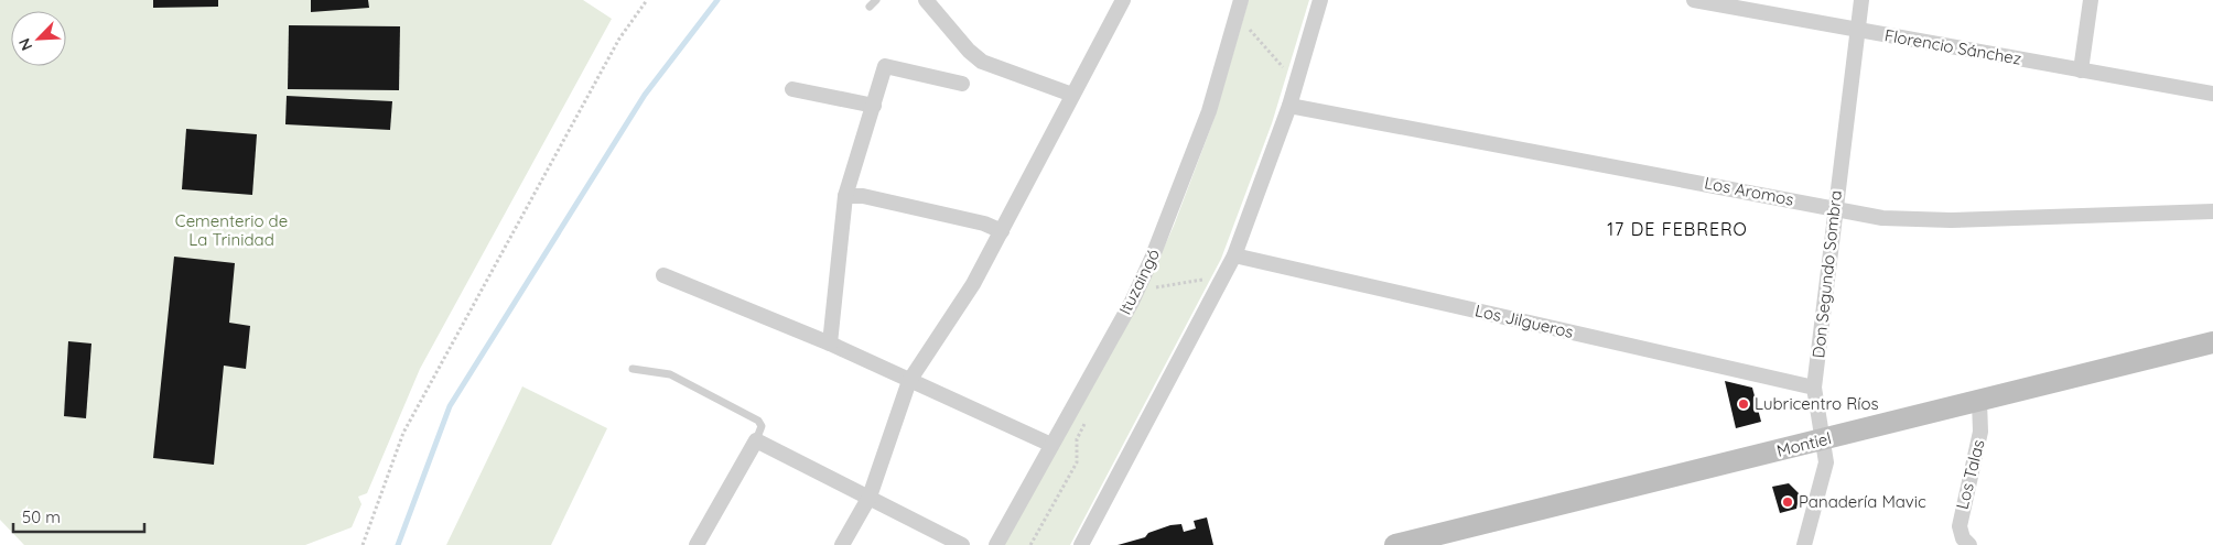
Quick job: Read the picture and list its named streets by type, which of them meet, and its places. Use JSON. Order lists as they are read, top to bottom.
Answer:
{
  "streets": {
    "street": [
      "Florencio Sánchez",
      "Los Aromos",
      "Don Segundo Sombra",
      "Ituzaingó",
      "Los Jilgueros",
      "Montiel",
      "Los Talas"
    ]
  },
  "crossings": [
    ["Florencio Sánchez", "Don Segundo Sombra"],
    ["Los Aromos", "Don Segundo Sombra"],
    ["Don Segundo Sombra", "Los Jilgueros"],
    ["Don Segundo Sombra", "Montiel"],
    ["Montiel", "Los Talas"]
  ],
  "districts": ["17 DE FEBRERO"],
  "parks": ["Cementerio de La Trinidad"],
  "places": ["Lubricentro Ríos", "Panadería Mavic"],
  "scale_bar": "50 m",
  "north": "bottom left"
}
